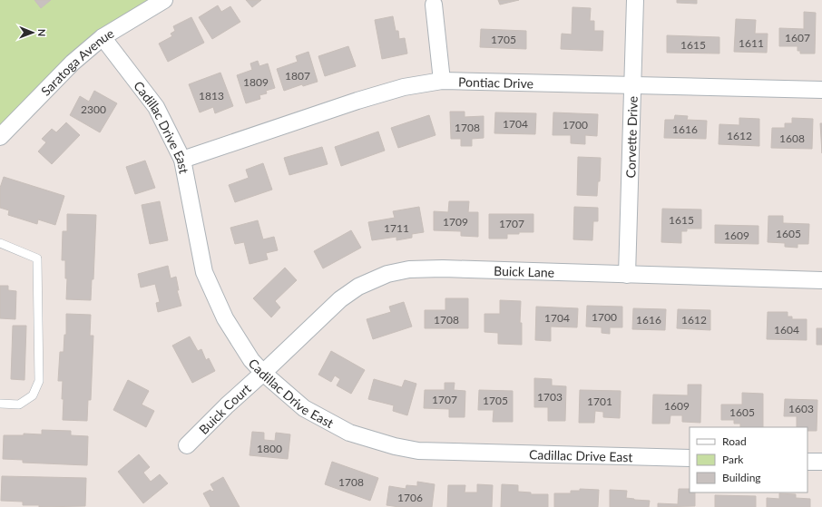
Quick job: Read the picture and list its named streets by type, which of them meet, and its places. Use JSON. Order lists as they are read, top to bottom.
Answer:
{
  "streets": {
    "street": [
      "Saratoga Avenue",
      "Pontiac Drive",
      "Cadillac Drive East",
      "Corvette Drive",
      "Buick Lane",
      "Buick Court"
    ]
  },
  "crossings": [
    ["Saratoga Avenue", "Cadillac Drive East"],
    ["Pontiac Drive", "Cadillac Drive East"],
    ["Pontiac Drive", "Corvette Drive"],
    ["Cadillac Drive East", "Buick Lane"],
    ["Cadillac Drive East", "Buick Court"],
    ["Corvette Drive", "Buick Lane"],
    ["Buick Lane", "Buick Court"]
  ],
  "house_numbers": [
    "1607",
    "1705",
    "1611",
    "1615",
    "1807",
    "1809",
    "1813",
    "2300",
    "1704",
    "1700",
    "1708",
    "1616",
    "1612",
    "1608",
    "1615",
    "1709",
    "1707",
    "1711",
    "1605",
    "1609",
    "1700",
    "1704",
    "1708",
    "1616",
    "1612",
    "1604",
    "1703",
    "1707",
    "1705",
    "1701",
    "1609",
    "1603",
    "1605",
    "1800",
    "1708",
    "1706"
  ],
  "legend": ["Road", "Park", "Building"],
  "north": "right"
}
